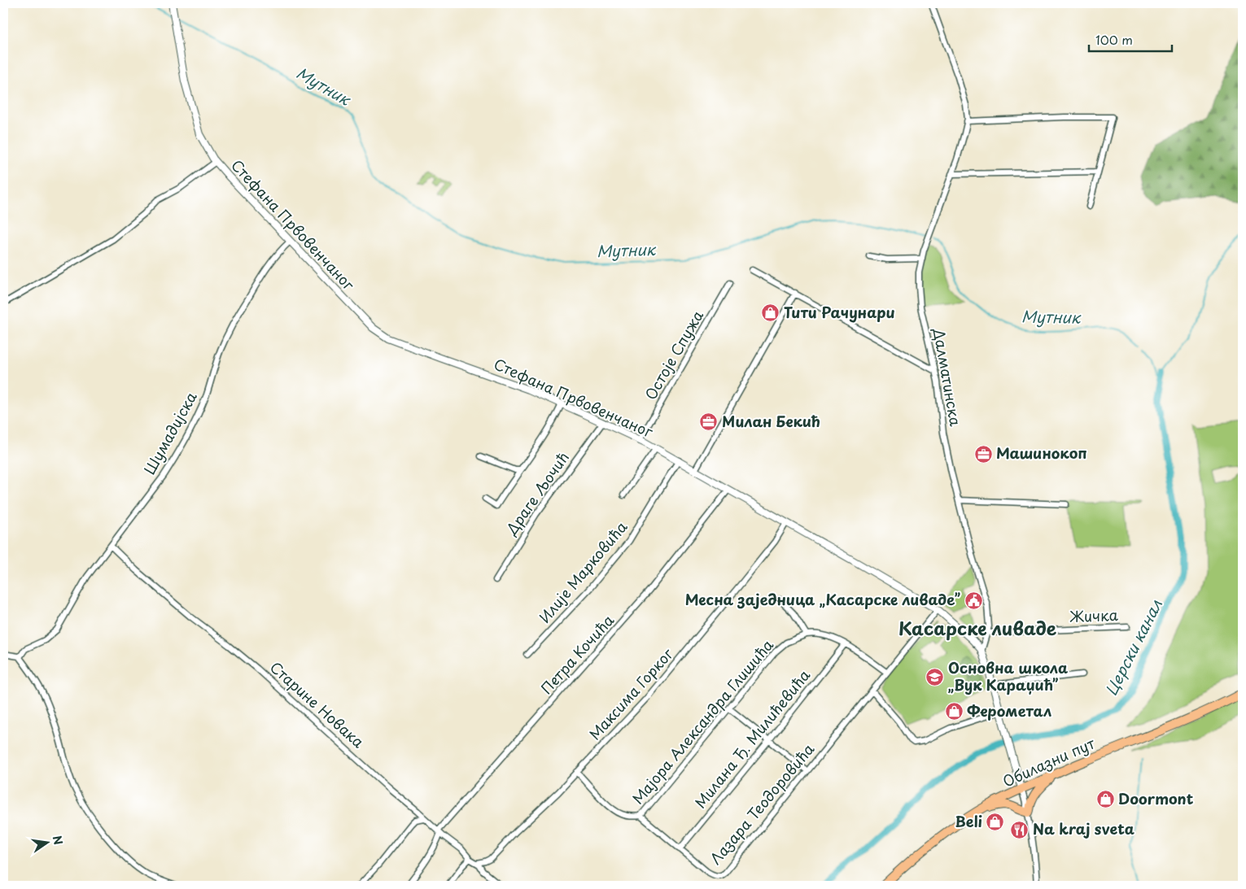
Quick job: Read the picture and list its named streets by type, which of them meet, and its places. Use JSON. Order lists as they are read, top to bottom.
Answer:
{
  "streets": {
    "main road": ["Обилазни пут"],
    "street": [
      "Стефана Првовенчаног",
      "Остоје Спужа",
      "Далматинска",
      "Шумадијска",
      "Драге Љочић",
      "Илије Марковића",
      "Жичка",
      "Петра Кочића",
      "Максима Горког",
      "Старине Новака",
      "Мајора Александра Глишића",
      "Милана Ђ. Милићевића",
      "Лазара Теодоровића"
    ]
  },
  "crossings": [
    ["Стефана Првовенчаног", "Остоје Спужа"],
    ["Стефана Првовенчаног", "Далматинска"],
    ["Стефана Првовенчаног", "Шумадијска"],
    ["Стефана Првовенчаног", "Драге Љочић"],
    ["Стефана Првовенчаног", "Илије Марковића"],
    ["Стефана Првовенчаног", "Петра Кочића"],
    ["Стефана Првовенчаног", "Максима Горког"],
    ["Стефана Првовенчаног", "Обилазни пут"],
    ["Стефана Првовенчаног", "Лазара Теодоровића"],
    ["Далматинска", "Жичка"],
    ["Шумадијска", "Старине Новака"],
    ["Петра Кочића", "Старине Новака"],
    ["Максима Горког", "Старине Новака"],
    ["Мајора Александра Глишића", "Лазара Теодоровића"],
    ["Милана Ђ. Милићевића", "Лазара Теодоровића"]
  ],
  "districts": ["Касарске ливаде"],
  "water": ["Мутник", "Церски канал"],
  "places": {
    "shop": [
      "Тити Рачунари",
      "Ферометал",
      "Doormont",
      "Beli"
    ],
    "office": ["Милан Бекић", "Машинокоп"],
    "public building": ["Месна заједница „Касарске ливаде”"],
    "school or university": ["Основна школа „Вук Караџић”"],
    "restaurant": ["Na kraj sveta"]
  },
  "scale_bar": "100 m",
  "north": "right"
}
